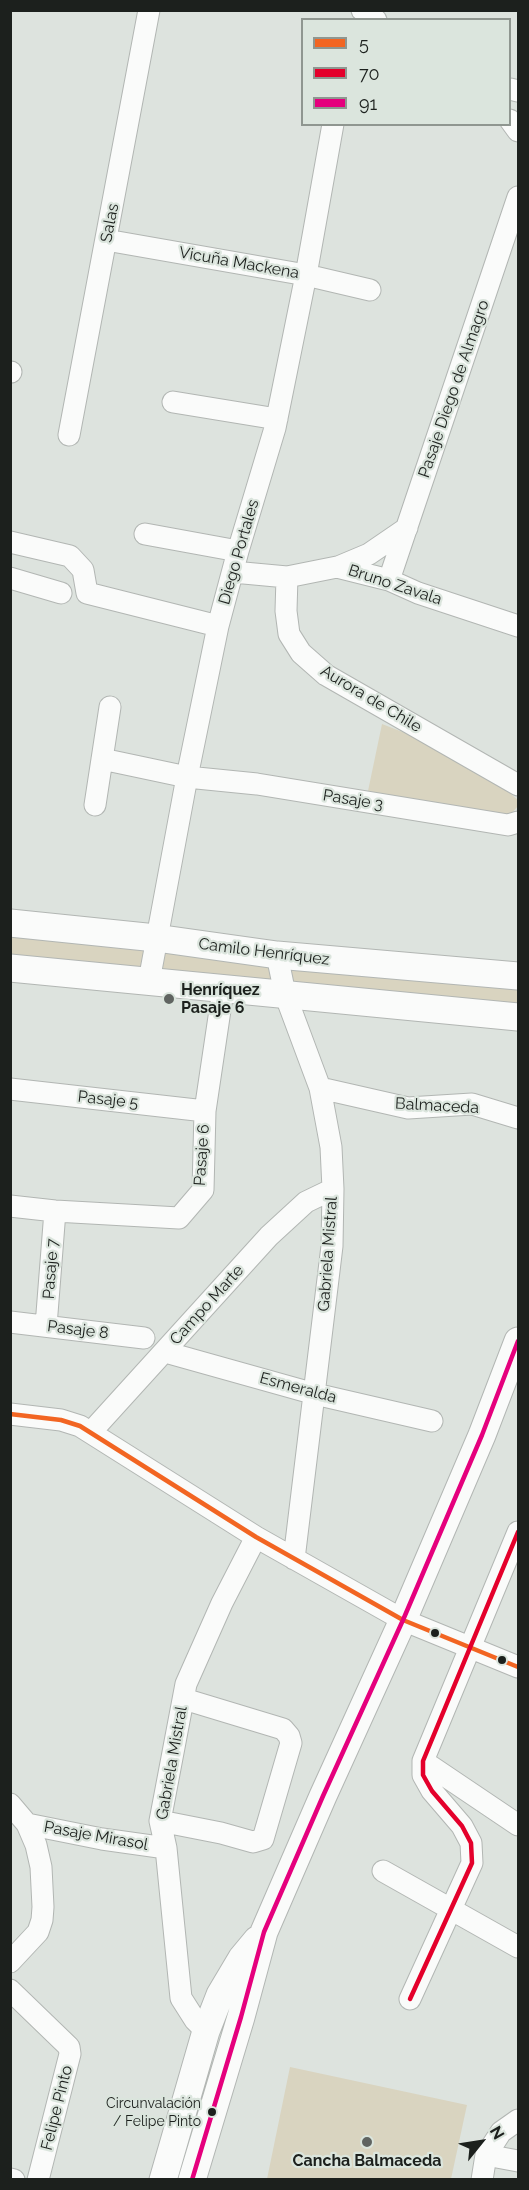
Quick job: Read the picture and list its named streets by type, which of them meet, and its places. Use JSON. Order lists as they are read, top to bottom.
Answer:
{
  "streets": {
    "main road": ["Camilo Henríquez"],
    "street": [
      "Salas",
      "Vicuña Mackena",
      "Pasaje Diego de Almagro",
      "Diego Portales",
      "Bruno Zavala",
      "Aurora de Chile",
      "Pasaje 3",
      "Pasaje 5",
      "Balmaceda",
      "Pasaje 6",
      "Gabriela Mistral",
      "Pasaje 7",
      "Campo Marte",
      "Pasaje 8",
      "Esmeralda",
      "Pasaje Mirasol",
      "Felipe Pinto"
    ]
  },
  "crossings": [
    ["Salas", "Vicuña Mackena"],
    ["Vicuña Mackena", "Diego Portales"],
    ["Pasaje Diego de Almagro", "Bruno Zavala"],
    ["Diego Portales", "Bruno Zavala"],
    ["Diego Portales", "Pasaje 3"],
    ["Diego Portales", "Camilo Henríquez"],
    ["Bruno Zavala", "Aurora de Chile"],
    ["Camilo Henríquez", "Gabriela Mistral"],
    ["Pasaje 5", "Pasaje 6"],
    ["Balmaceda", "Gabriela Mistral"],
    ["Pasaje 6", "Pasaje 7"],
    ["Gabriela Mistral", "Campo Marte"],
    ["Gabriela Mistral", "Esmeralda"],
    ["Gabriela Mistral", "Pasaje Mirasol"],
    ["Pasaje 7", "Pasaje 8"],
    ["Campo Marte", "Esmeralda"]
  ],
  "places": ["Henríquez Pasaje 6", "Circunvalación / Felipe Pinto", "Cancha Balmaceda"],
  "lines": ["transit line 91", "transit line 5", "transit line 70"],
  "legend": ["5", "70", "91"],
  "north": "top right"
}
